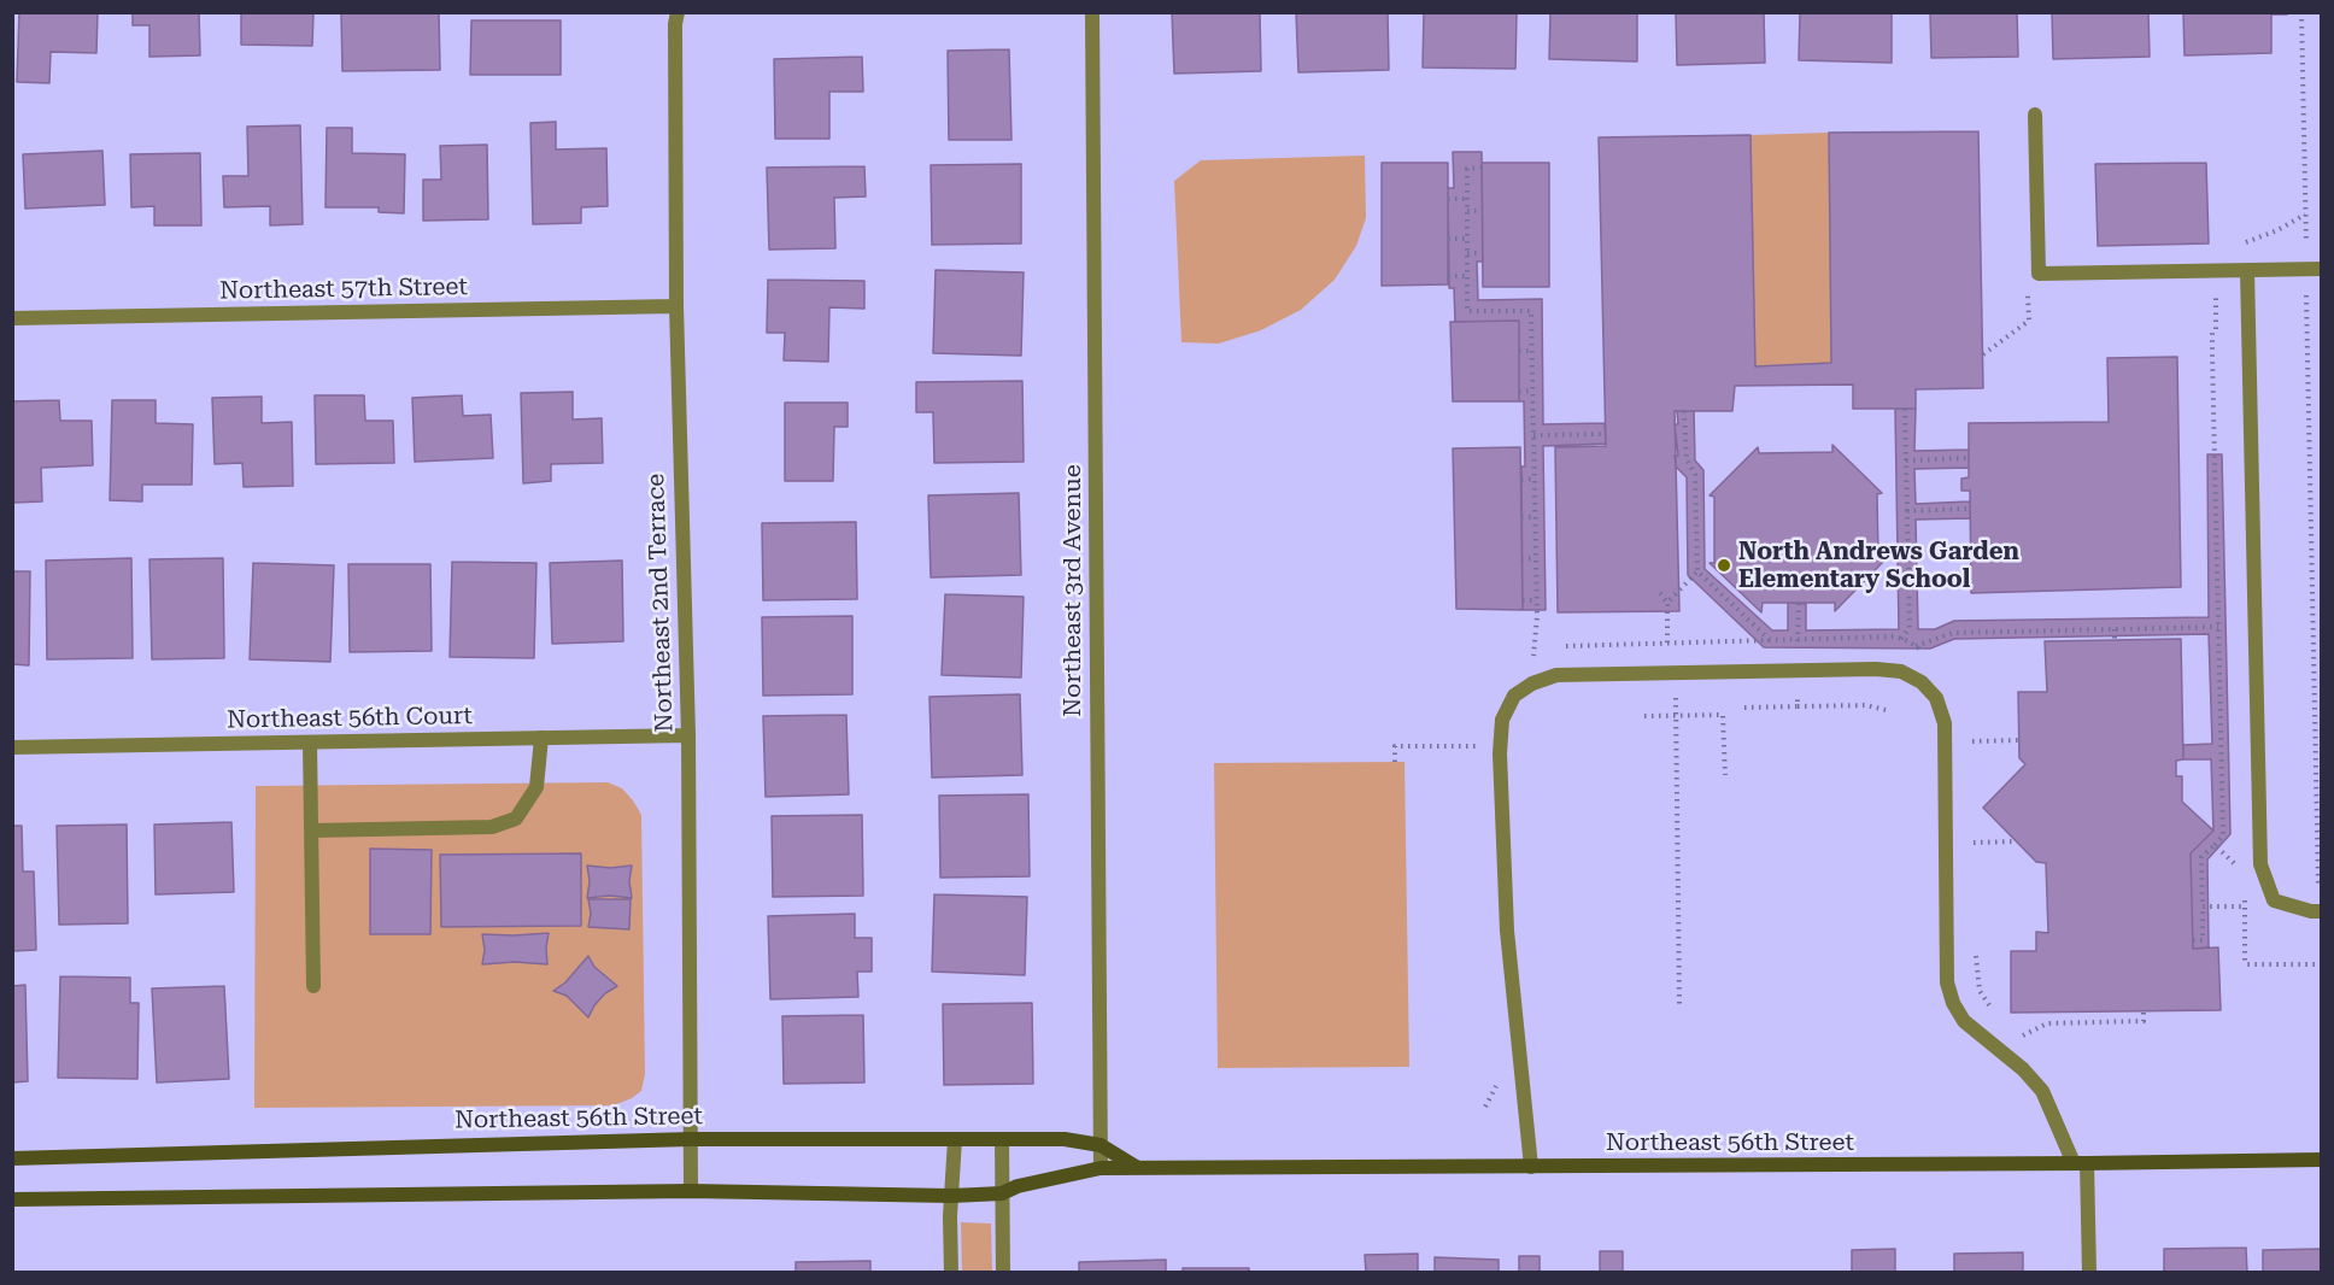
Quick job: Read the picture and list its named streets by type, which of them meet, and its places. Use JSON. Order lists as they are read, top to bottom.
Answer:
{
  "streets": {
    "street": [
      "Northeast 57th Street",
      "Northeast 3rd Avenue",
      "Northeast 2nd Terrace",
      "Northeast 56th Court",
      "Northeast 56th Street"
    ]
  },
  "crossings": [
    ["Northeast 57th Street", "Northeast 2nd Terrace"],
    ["Northeast 3rd Avenue", "Northeast 56th Street"],
    ["Northeast 2nd Terrace", "Northeast 56th Court"],
    ["Northeast 2nd Terrace", "Northeast 56th Street"]
  ],
  "places": ["North Andrews Garden Elementary School"]
}
